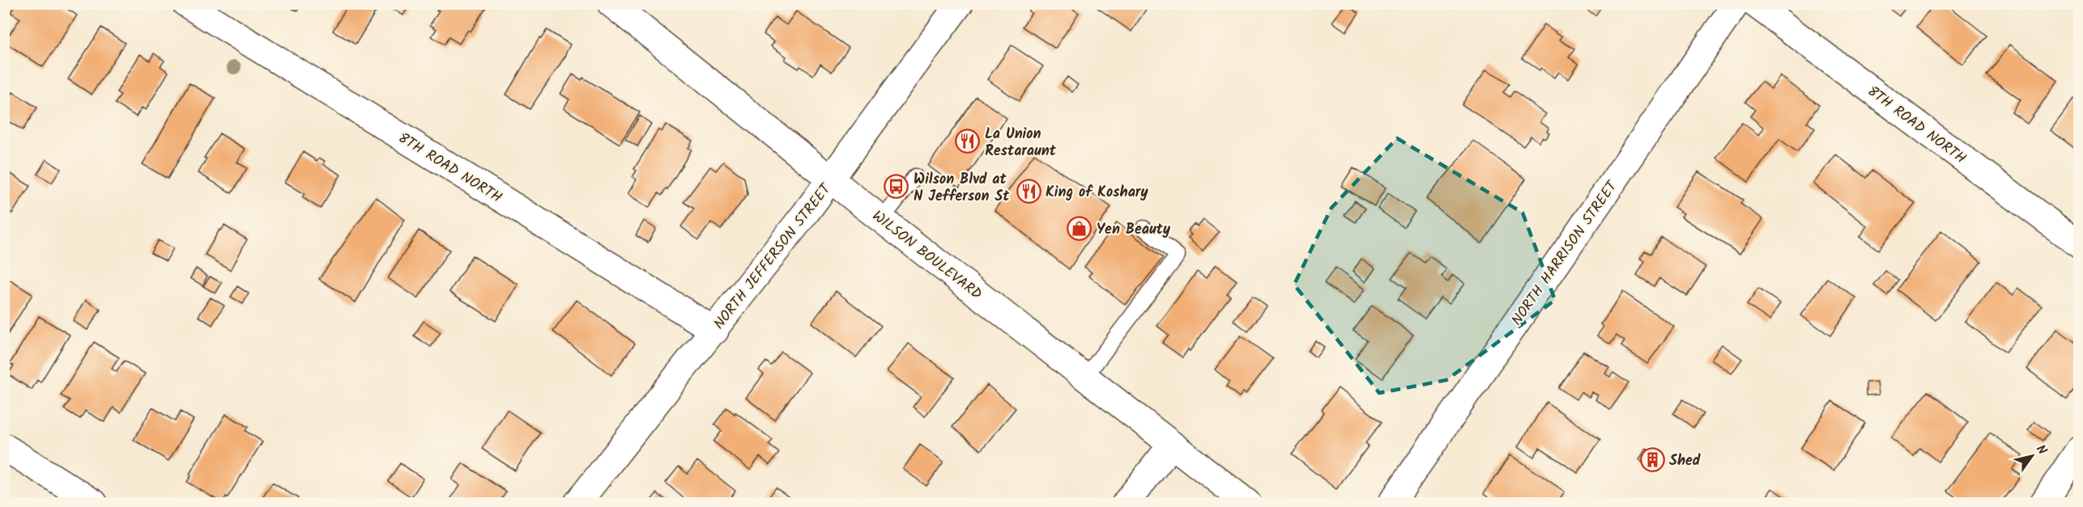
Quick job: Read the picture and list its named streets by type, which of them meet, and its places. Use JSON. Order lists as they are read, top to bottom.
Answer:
{
  "streets": {
    "street": [
      "8TH ROAD NORTH",
      "NORTH HARRISON STREET",
      "WILSON BOULEVARD",
      "NORTH JEFFERSON STREET"
    ]
  },
  "crossings": [
    ["8TH ROAD NORTH", "NORTH JEFFERSON STREET"],
    ["WILSON BOULEVARD", "NORTH JEFFERSON STREET"]
  ],
  "places": {
    "restaurant": ["La Union Restaraunt", "King of Koshary"],
    "bus stop": ["Wilson Blvd at N Jefferson St"],
    "shop": ["Yen Beauty"],
    "building": ["Shed"]
  },
  "north": "top right"
}
